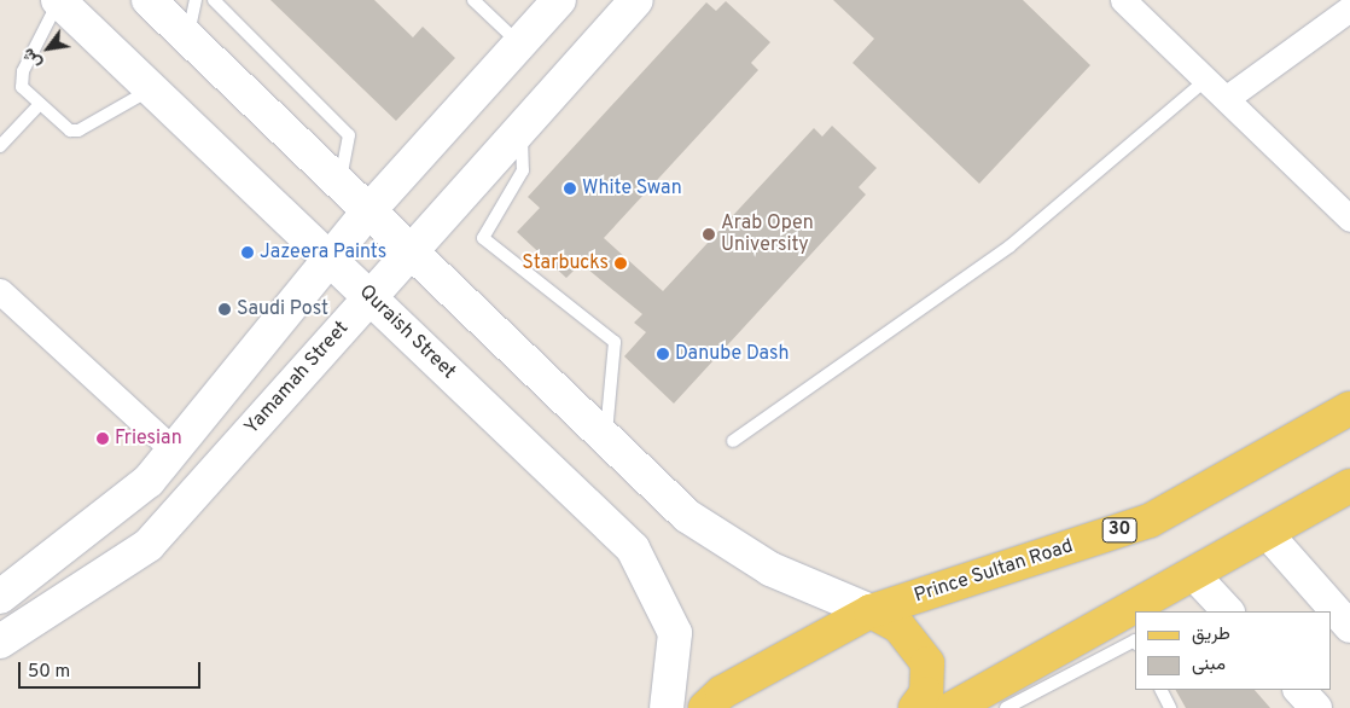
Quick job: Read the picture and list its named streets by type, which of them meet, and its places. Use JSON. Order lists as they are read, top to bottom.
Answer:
{
  "streets": {
    "main road": [
      "Quraish Street",
      "Yamamah Street",
      "30",
      "Prince Sultan Road"
    ]
  },
  "crossings": [
    ["Quraish Street", "Yamamah Street"]
  ],
  "places": [
    "White Swan",
    "Arab Open University",
    "Jazeera Paints",
    "Starbucks",
    "Saudi Post",
    "Danube Dash",
    "Friesian"
  ],
  "legend": ["طريق", "مبنى"],
  "scale_bar": "50 m",
  "north": "bottom left"
}
